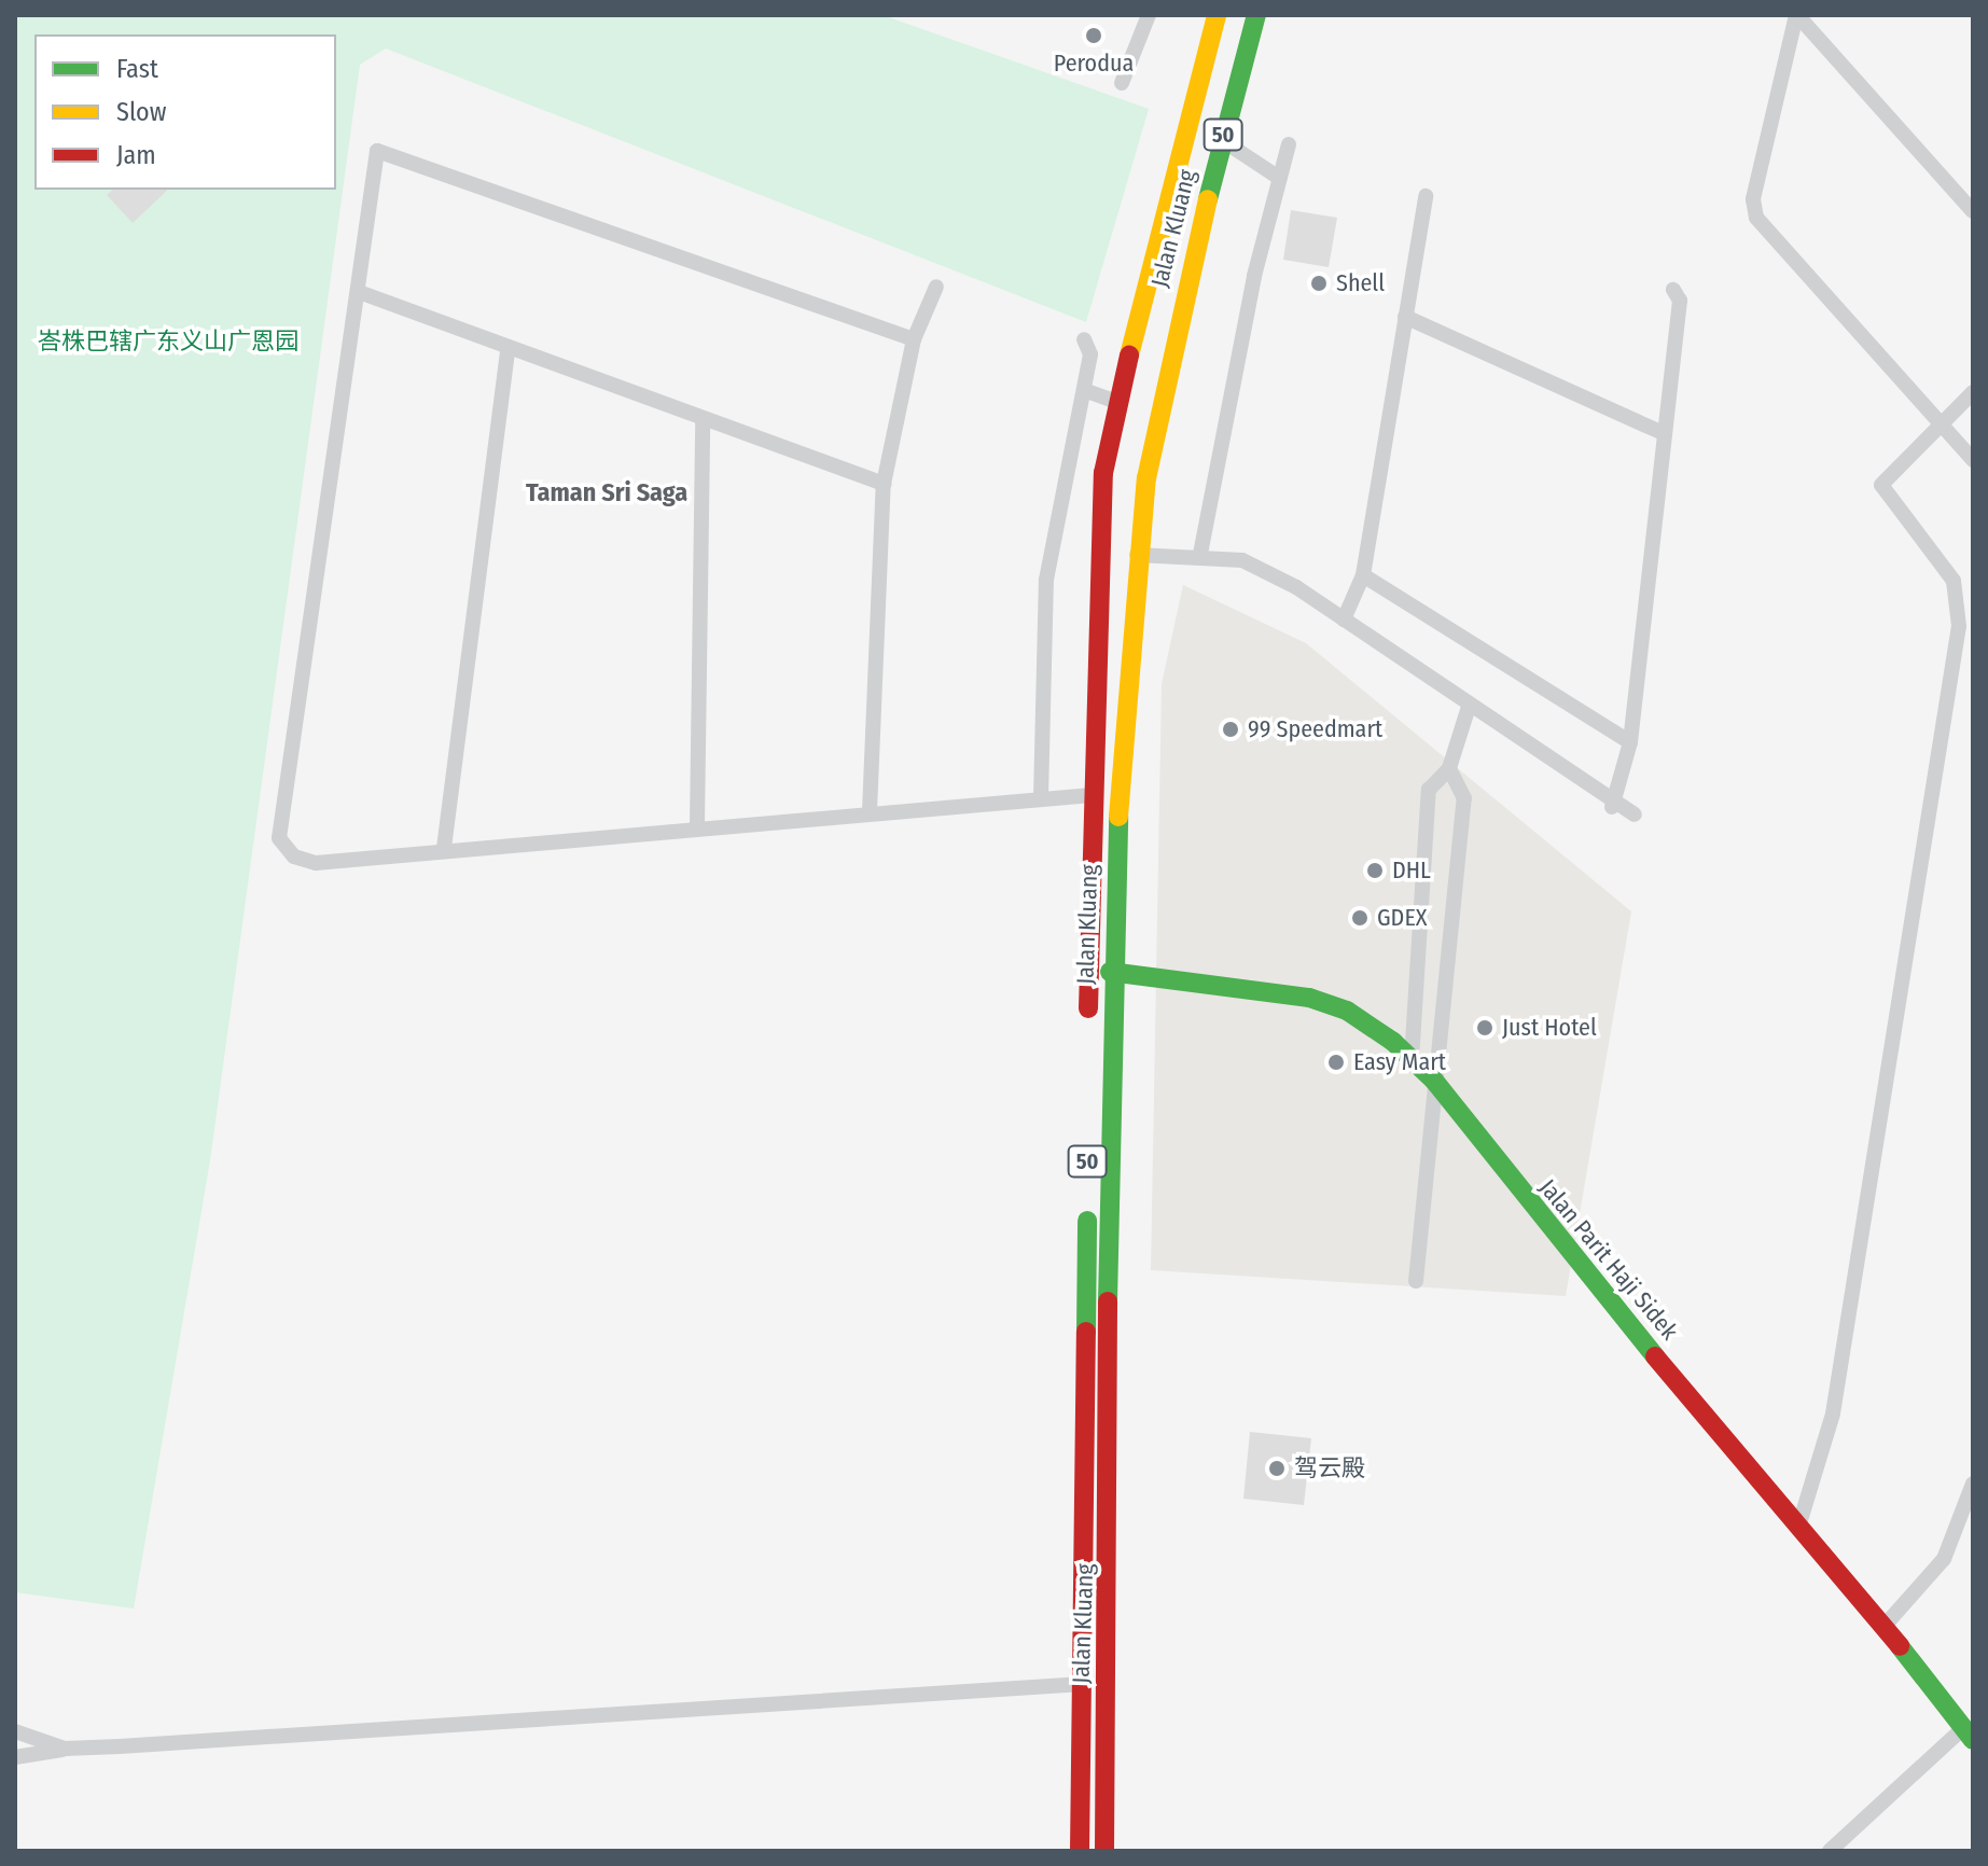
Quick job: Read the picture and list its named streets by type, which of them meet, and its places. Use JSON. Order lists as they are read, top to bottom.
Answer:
{
  "streets": {
    "main road": ["50", "Jalan Kluang", "Jalan Parit Haji Sidek"]
  },
  "crossings": [
    ["Jalan Kluang", "Jalan Parit Haji Sidek"]
  ],
  "districts": ["Taman Sri Saga"],
  "parks": ["峇株巴辖广东义山广恩园"],
  "places": [
    "Perodua",
    "Shell",
    "99 Speedmart",
    "DHL",
    "GDEX",
    "Just Hotel",
    "Easy Mart",
    "驾云殿"
  ],
  "legend": ["Fast", "Slow", "Jam"]
}
